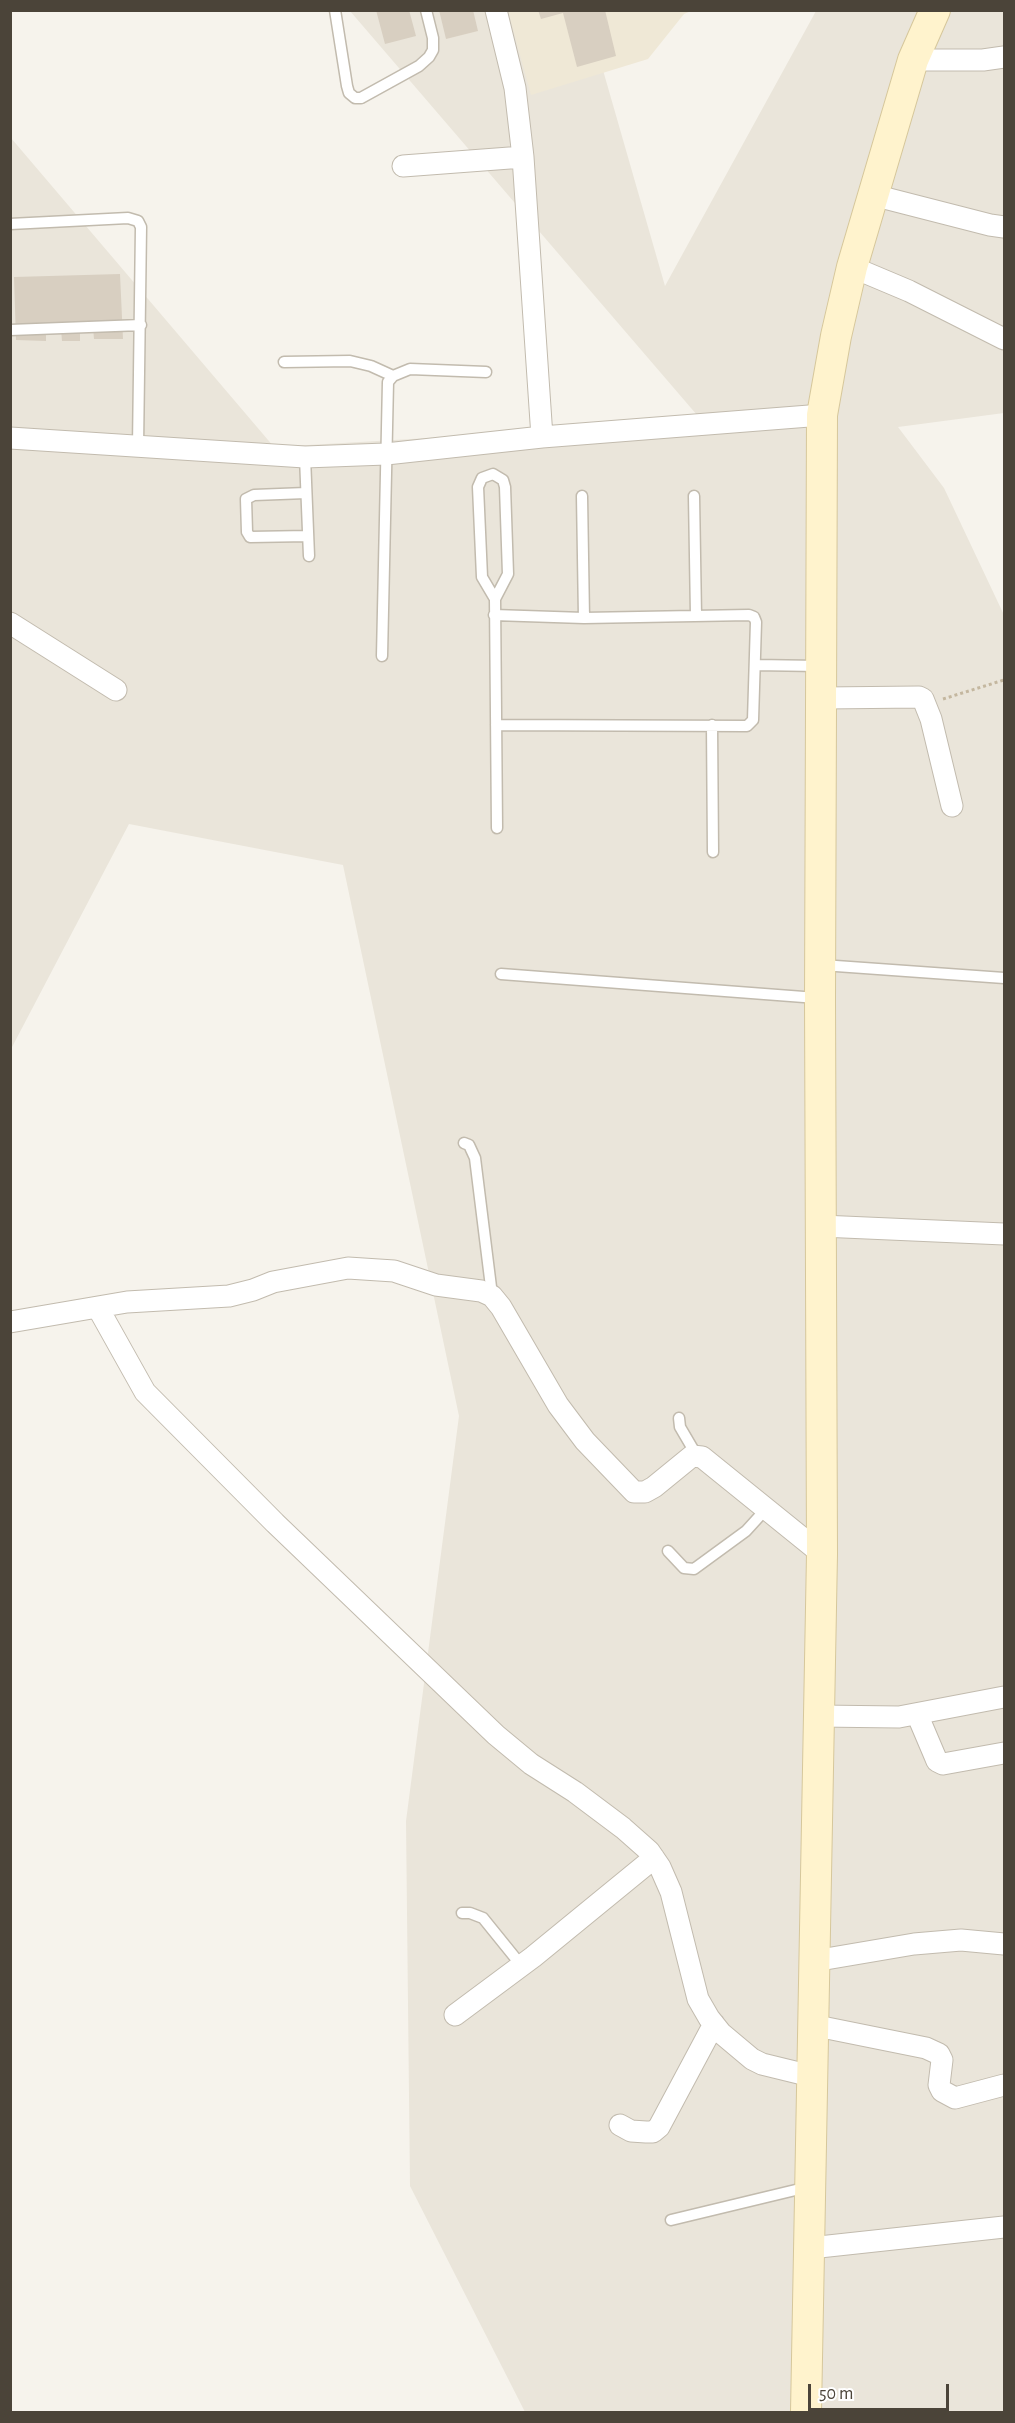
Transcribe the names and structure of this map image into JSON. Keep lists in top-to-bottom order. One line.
{"scale_bar":"50 m"}
